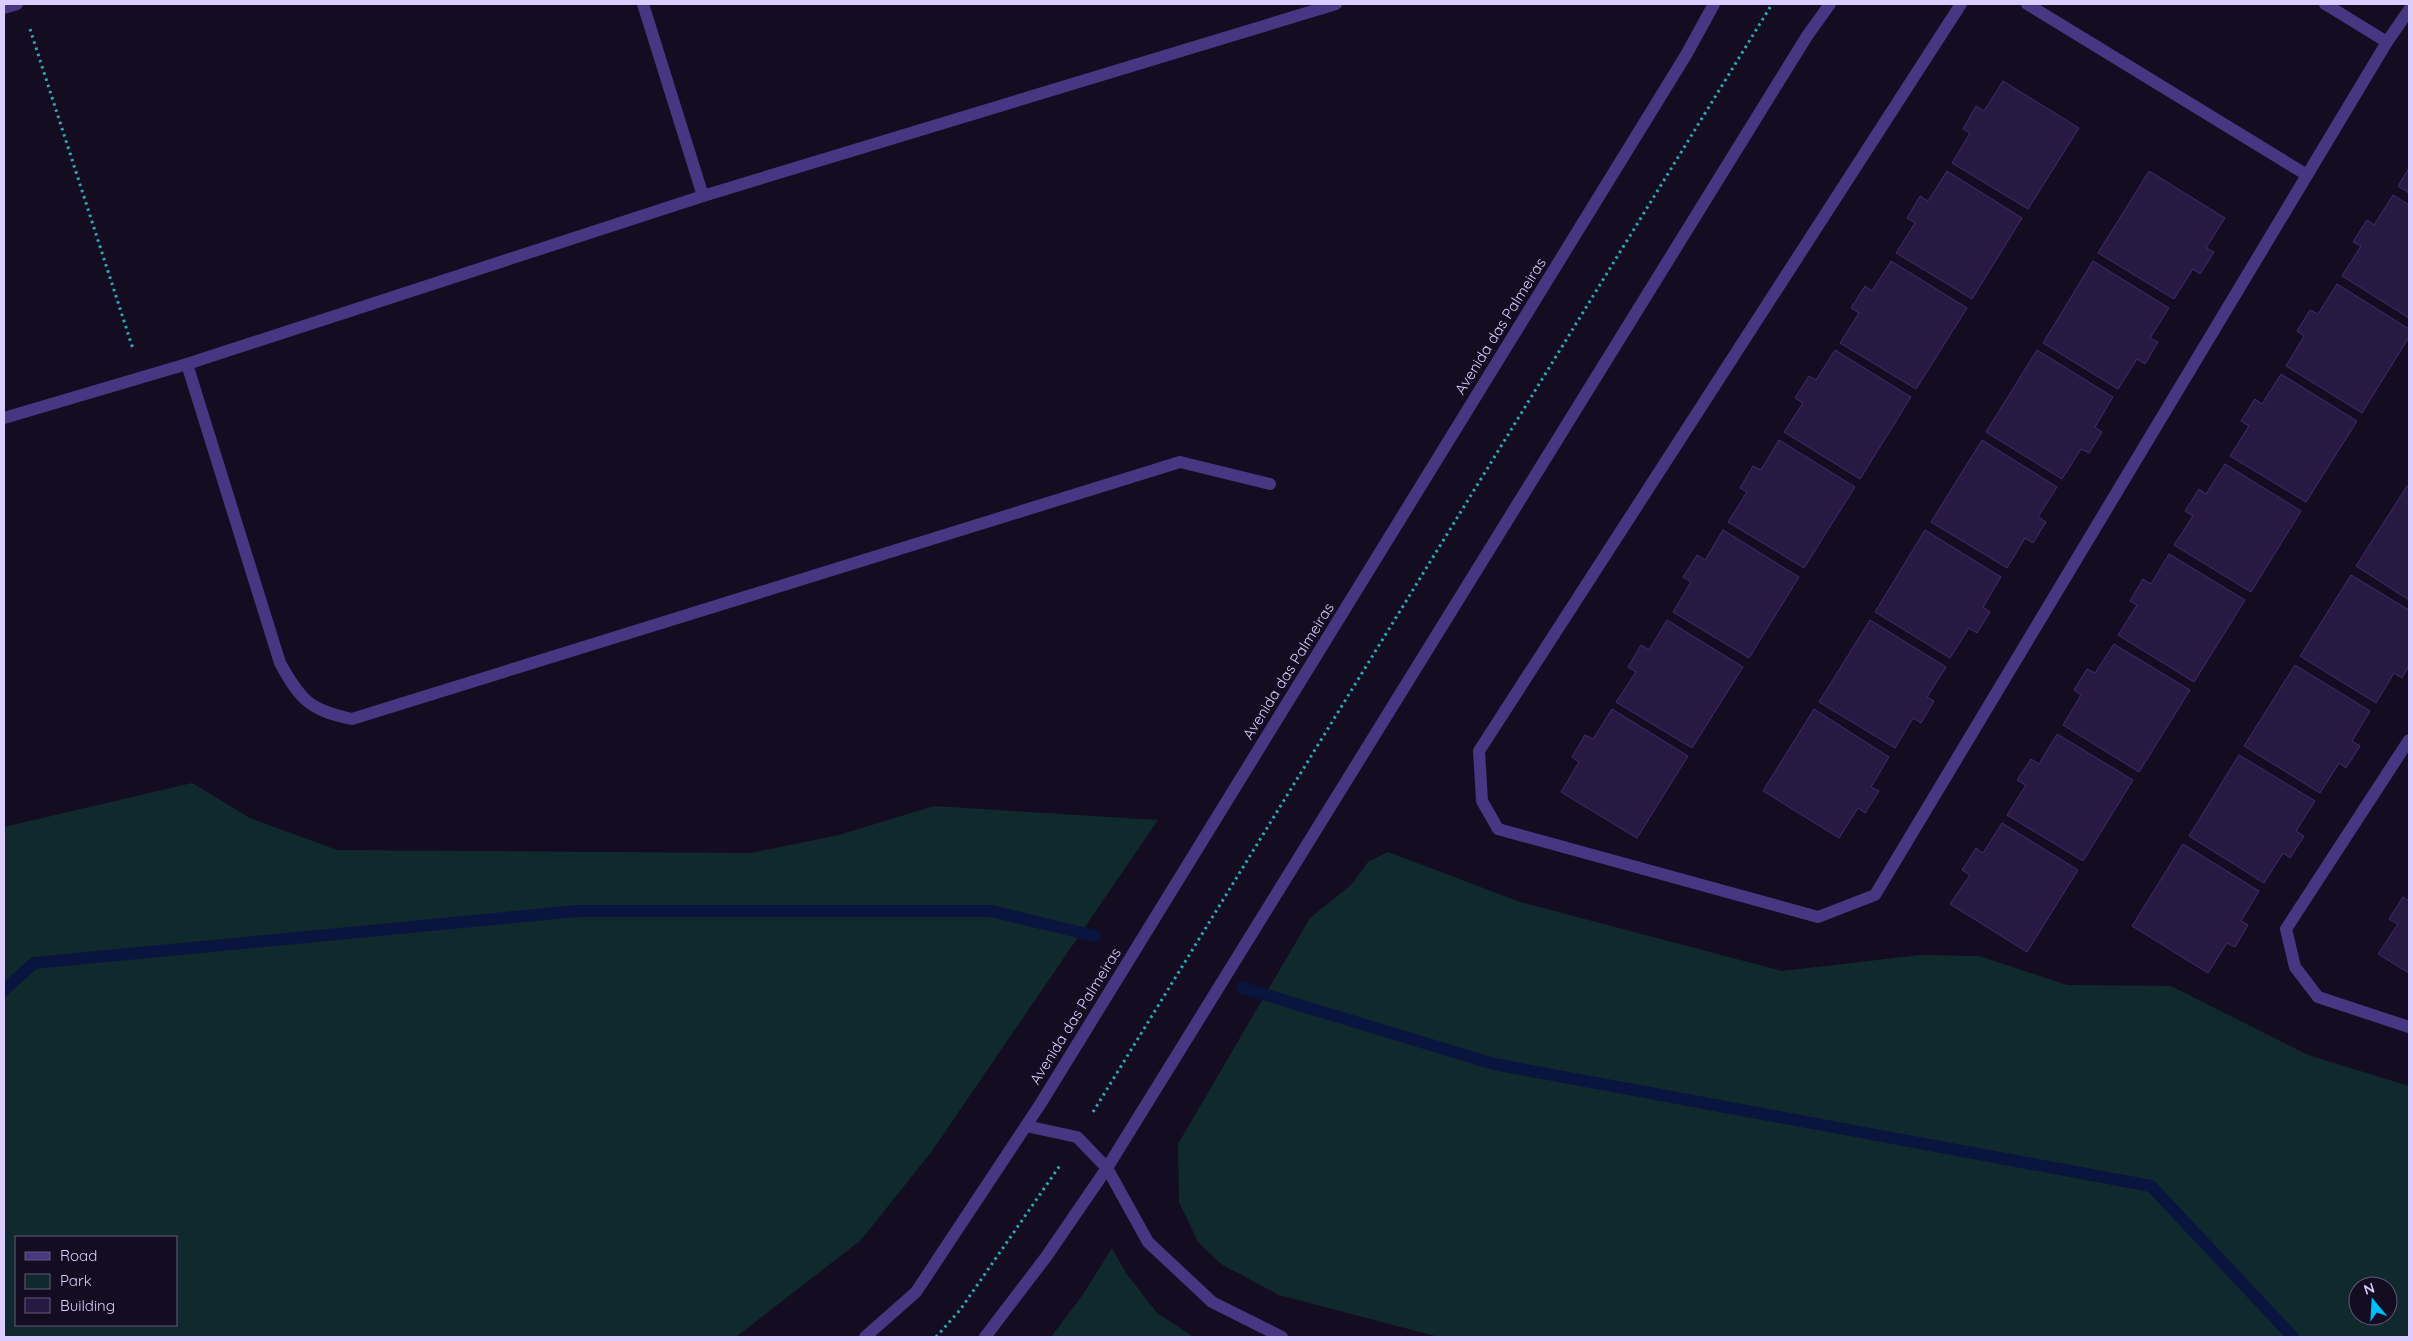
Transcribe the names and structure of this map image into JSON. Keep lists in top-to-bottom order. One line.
{"streets":{"street":["Avenida das Palmeiras"]},"legend":["Road","Park","Building"],"north":"top"}
